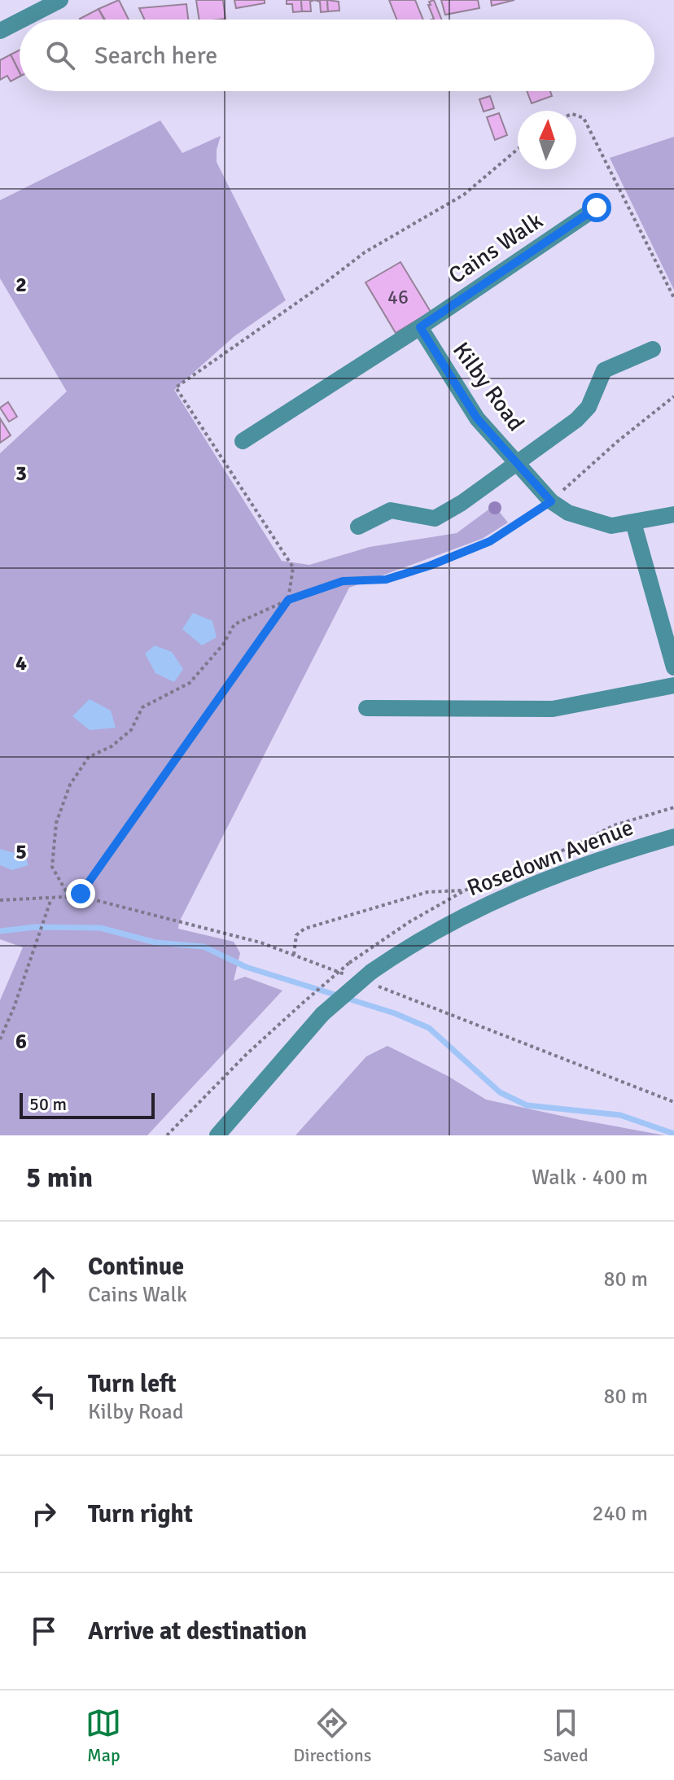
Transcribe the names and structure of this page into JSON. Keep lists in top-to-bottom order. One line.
{"streets":{"street":["Cains Walk","Kilby Road","Rosedown Avenue"]},"crossings":[["Cains Walk","Kilby Road"]],"house_numbers":["46"],"scale_bar":"50 m","north":"top","page":{"search":"Search here","scale":"50 m","heading":["5 min","Walk · 400 m"],"list":[["Continue","Cains Walk","80 m"],["Turn left","Kilby Road","80 m"],["Turn right","240 m"],"Arrive at destination"],"nav":["Map","Directions","Saved"]},"grid":{"rows":["2","3","4","5","6"]}}
